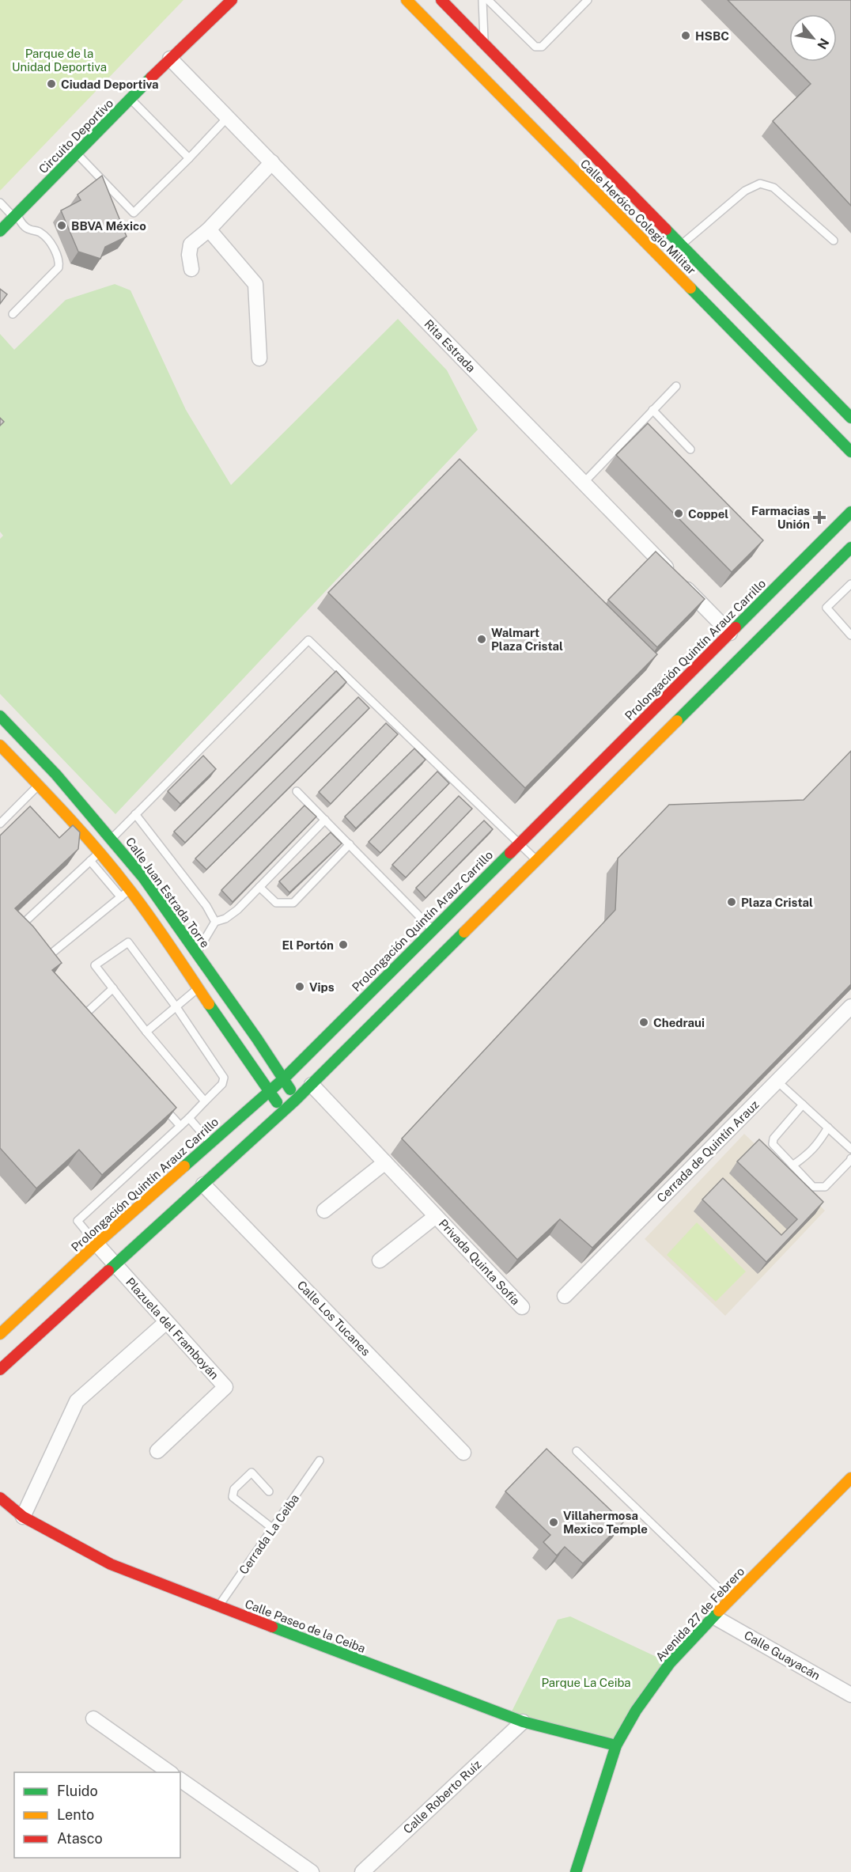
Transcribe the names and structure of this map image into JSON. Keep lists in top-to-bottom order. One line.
{"streets":{"street":["Circuito Deportivo","Calle Heróico Colegio Militar","Rita Estrada","Prolongación Quintín Arauz Carrillo","Calle Juan Estrada Torre","Cerrada de Quintín Arauz","Privada Quinta Sofía","Calle Los Tucanes","Plazuela del Framboyán","Avenida 27 de Febrero","Calle Paseo de la Ceiba","Calle Guayacán","Calle Roberto Ruíz"],"lane":["Cerrada La Ceiba"]},"crossings":[["Circuito Deportivo","Rita Estrada"],["Rita Estrada","Prolongación Quintín Arauz Carrillo"],["Prolongación Quintín Arauz Carrillo","Calle Juan Estrada Torre"],["Prolongación Quintín Arauz Carrillo","Privada Quinta Sofía"],["Prolongación Quintín Arauz Carrillo","Calle Los Tucanes"],["Prolongación Quintín Arauz Carrillo","Plazuela del Framboyán"],["Cerrada La Ceiba","Calle Paseo de la Ceiba"],["Avenida 27 de Febrero","Calle Paseo de la Ceiba"],["Avenida 27 de Febrero","Calle Guayacán"],["Calle Paseo de la Ceiba","Calle Roberto Ruíz"]],"parks":["Parque de la Unidad Deportiva","Parque La Ceiba"],"places":{"other":["HSBC","Ciudad Deportiva","BBVA México","Coppel","Walmart Plaza Cristal","Plaza Cristal","El Portón","Vips","Chedraui","Villahermosa Mexico Temple"],"health":["Farmacias Unión"]},"legend":["Fluido","Lento","Atasco"],"north":"bottom right"}
